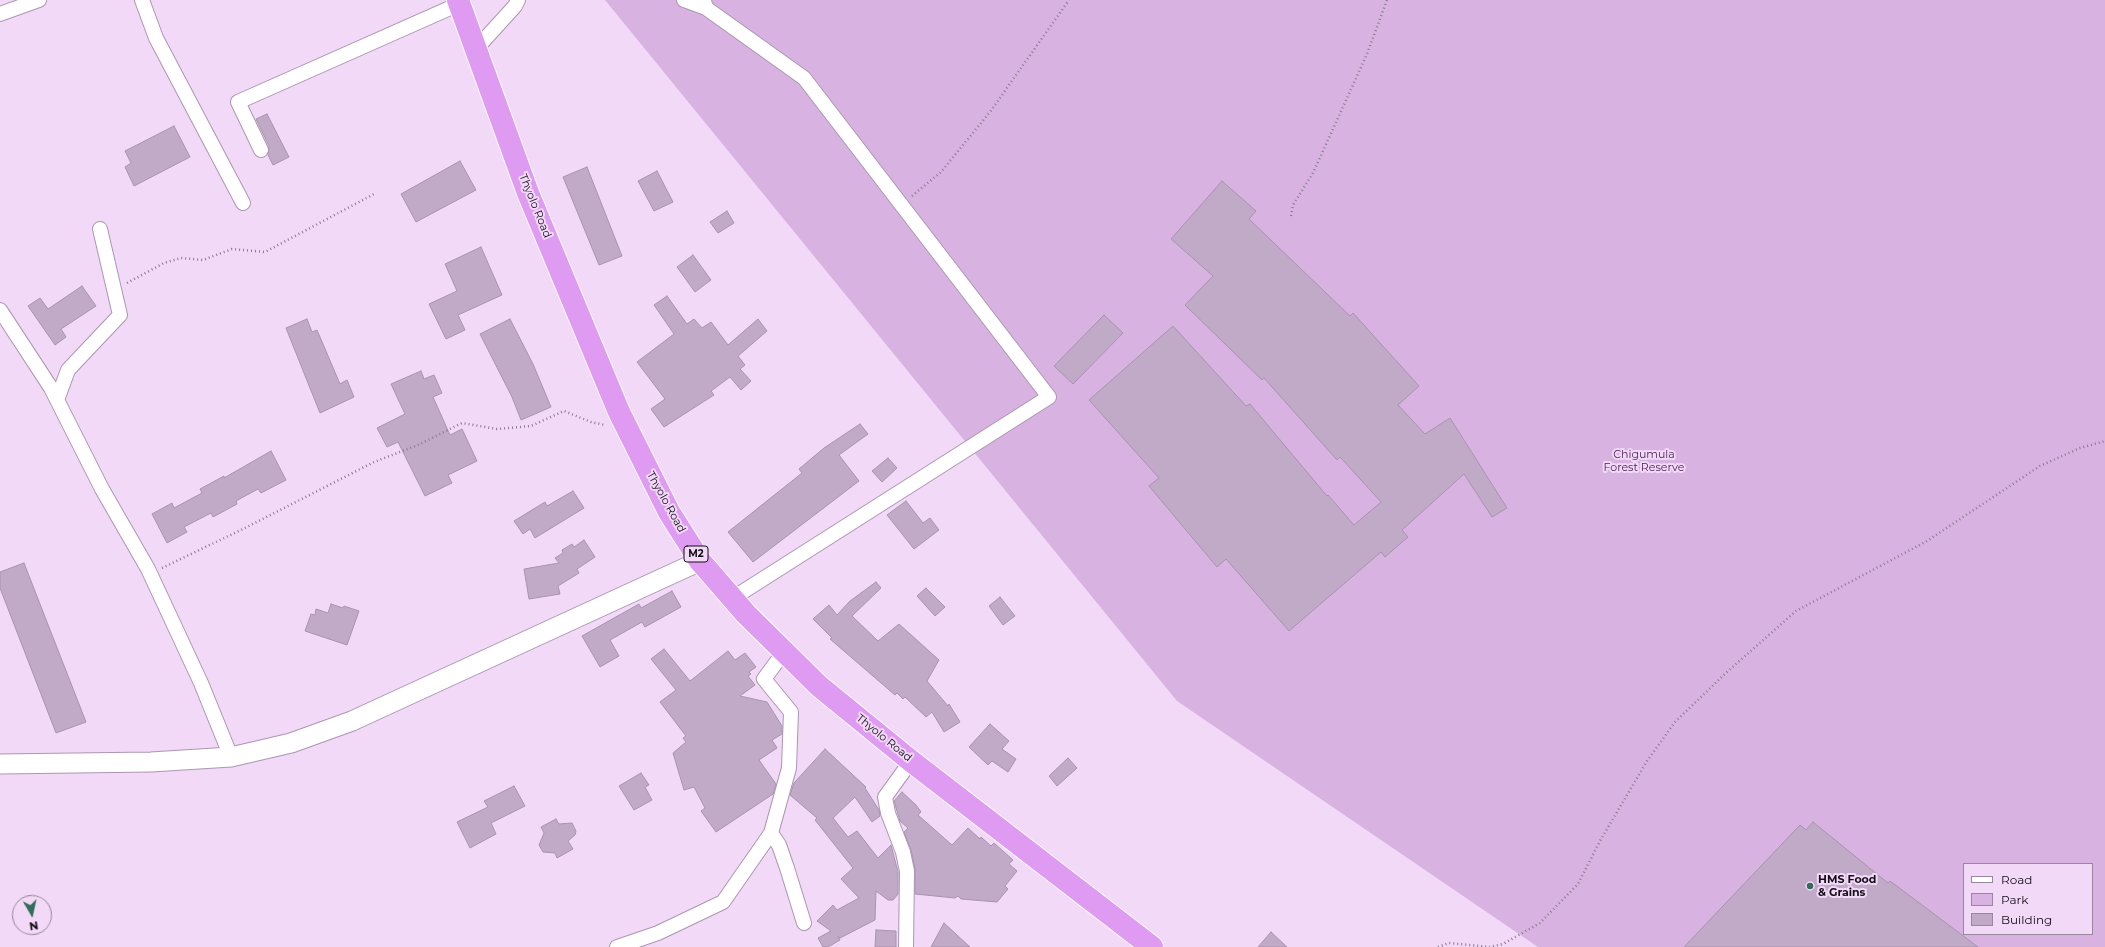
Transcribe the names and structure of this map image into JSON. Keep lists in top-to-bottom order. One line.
{"streets":{"highway":["Thyolo Road","M2"]},"parks":["Chigumula Forest Reserve"],"places":["HMS Food & Grains"],"legend":["Road","Park","Building"],"north":"bottom"}
